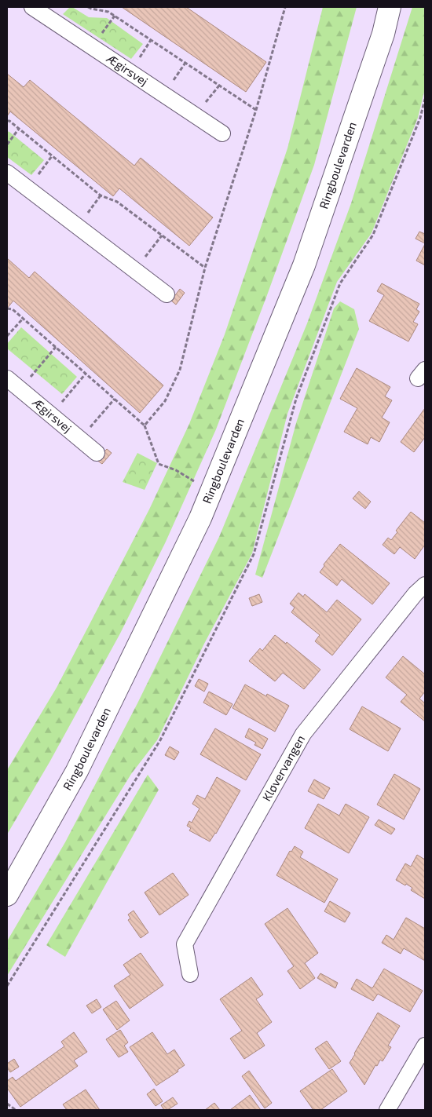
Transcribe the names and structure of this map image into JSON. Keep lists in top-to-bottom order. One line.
{"streets":{"main road":["Ringboulevarden"],"street":["Ægirsvej","Kløvervangen"]}}
